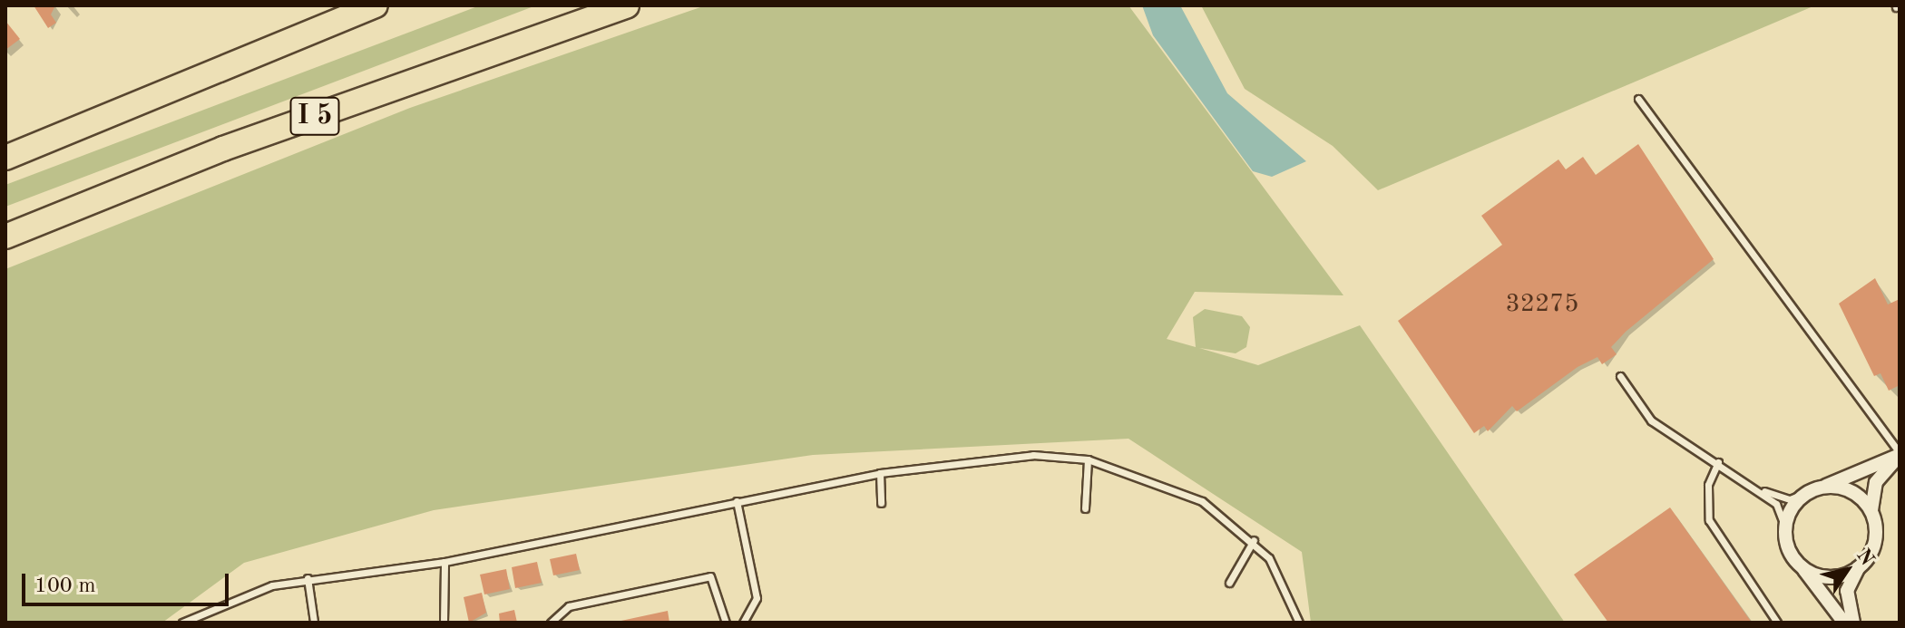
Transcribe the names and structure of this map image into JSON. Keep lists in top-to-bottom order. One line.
{"streets":{"highway":["I 5"]},"house_numbers":["32275"],"scale_bar":"100 m","north":"top right"}
